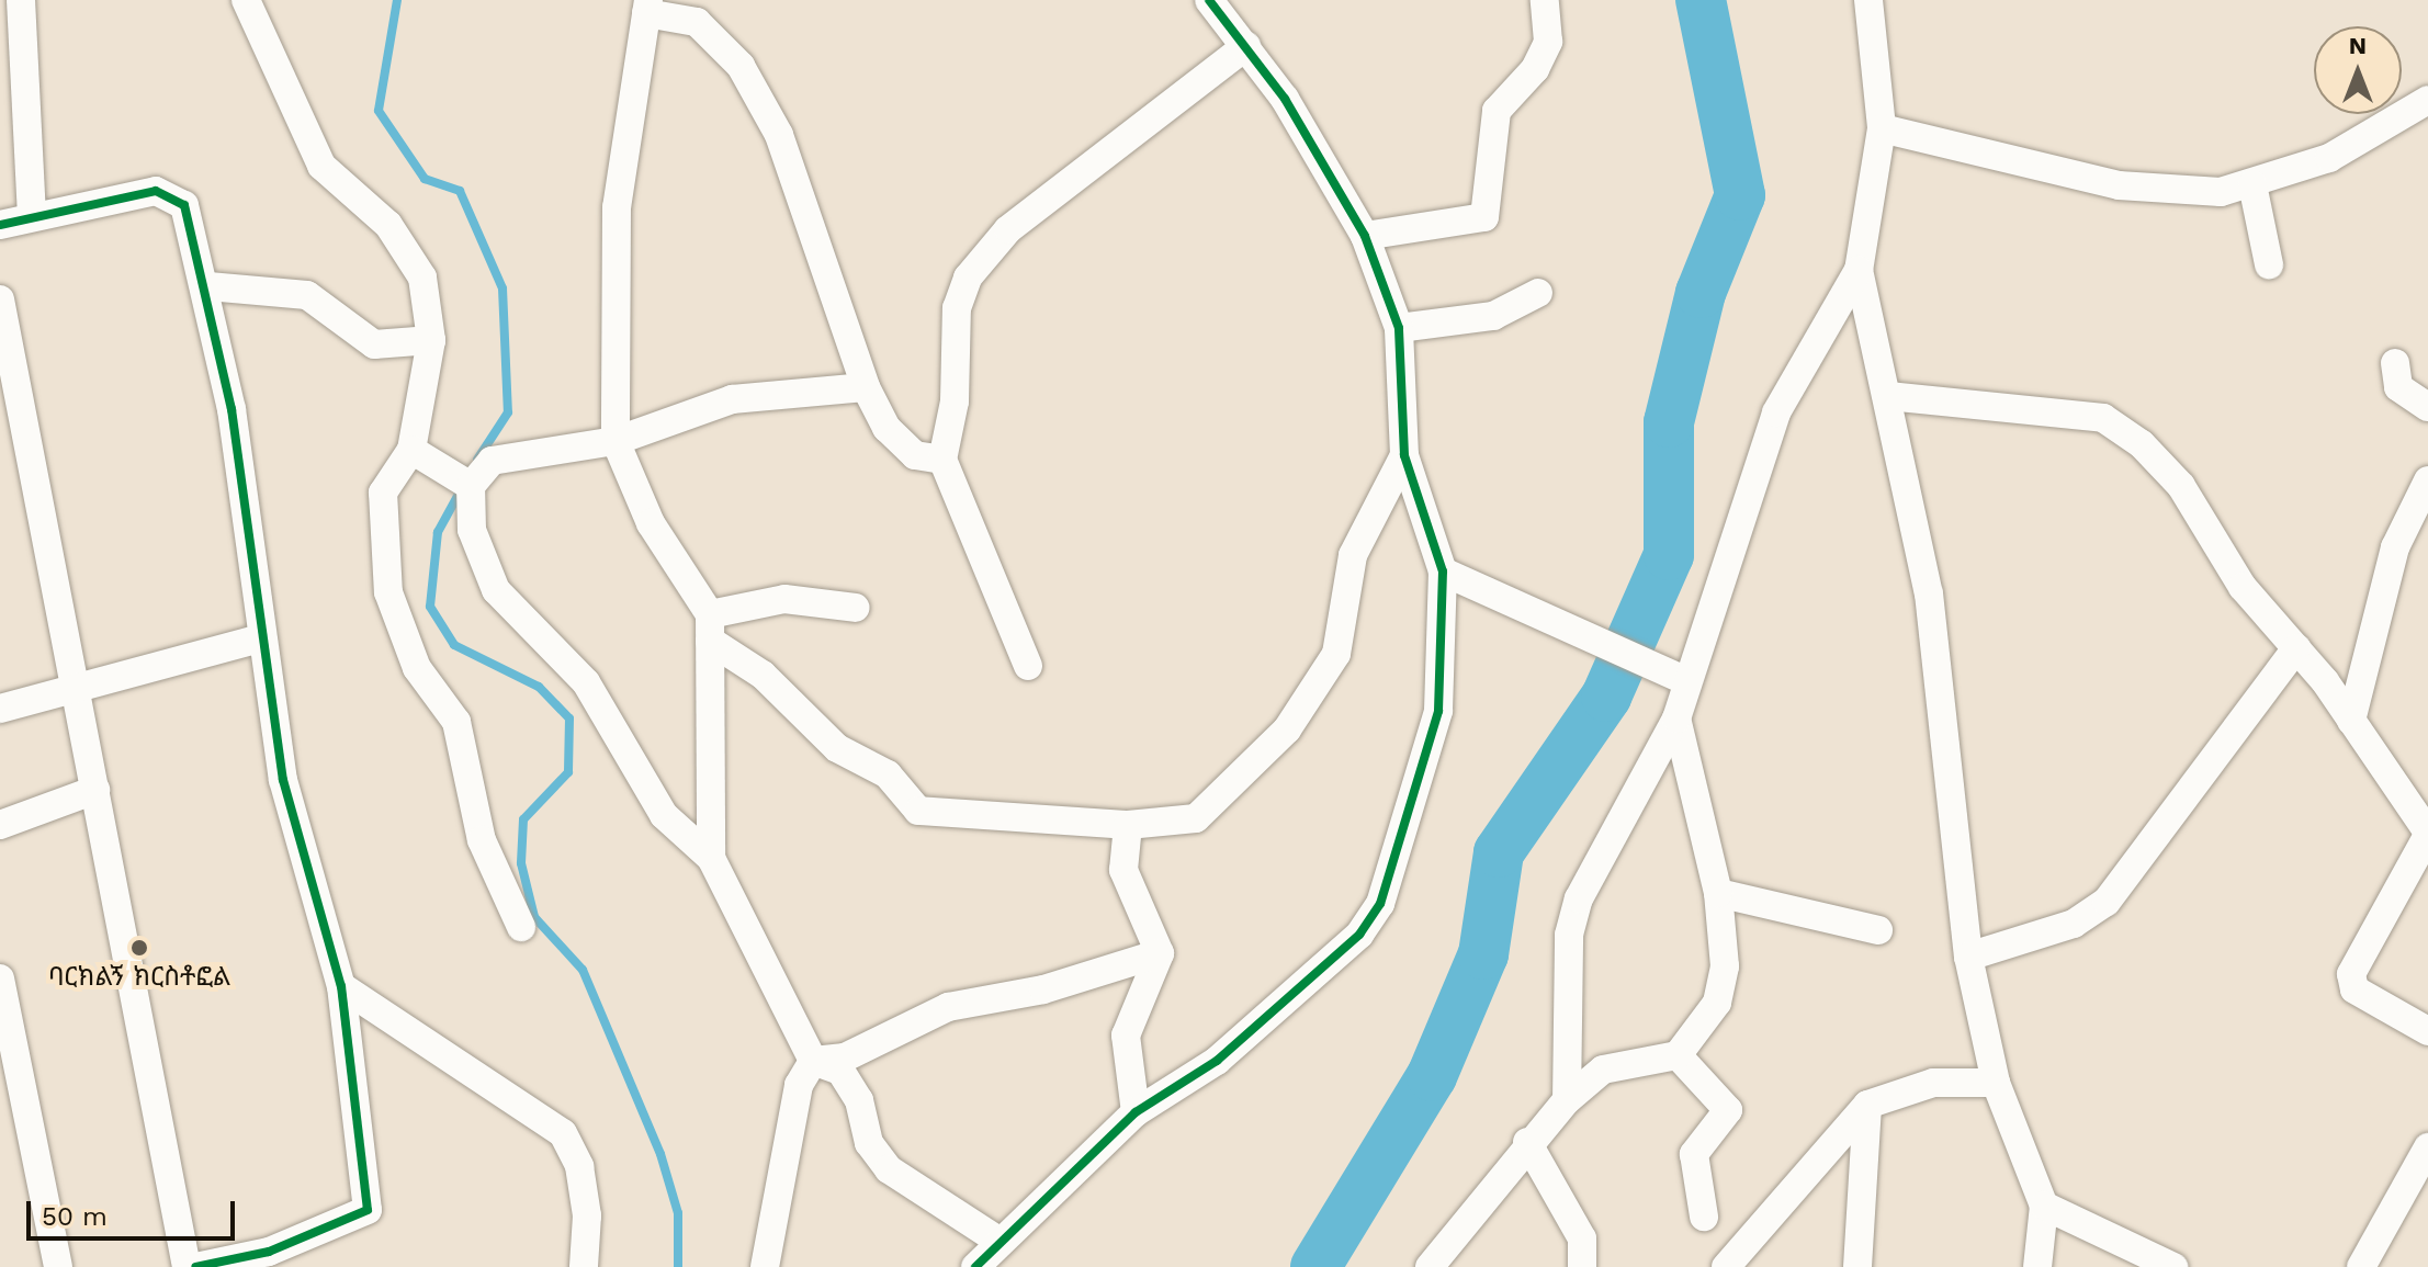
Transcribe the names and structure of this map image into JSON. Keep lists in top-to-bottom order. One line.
{"places":["ባርክልኝ ክርስቶፎል"],"scale_bar":"50 m","north":"top"}
